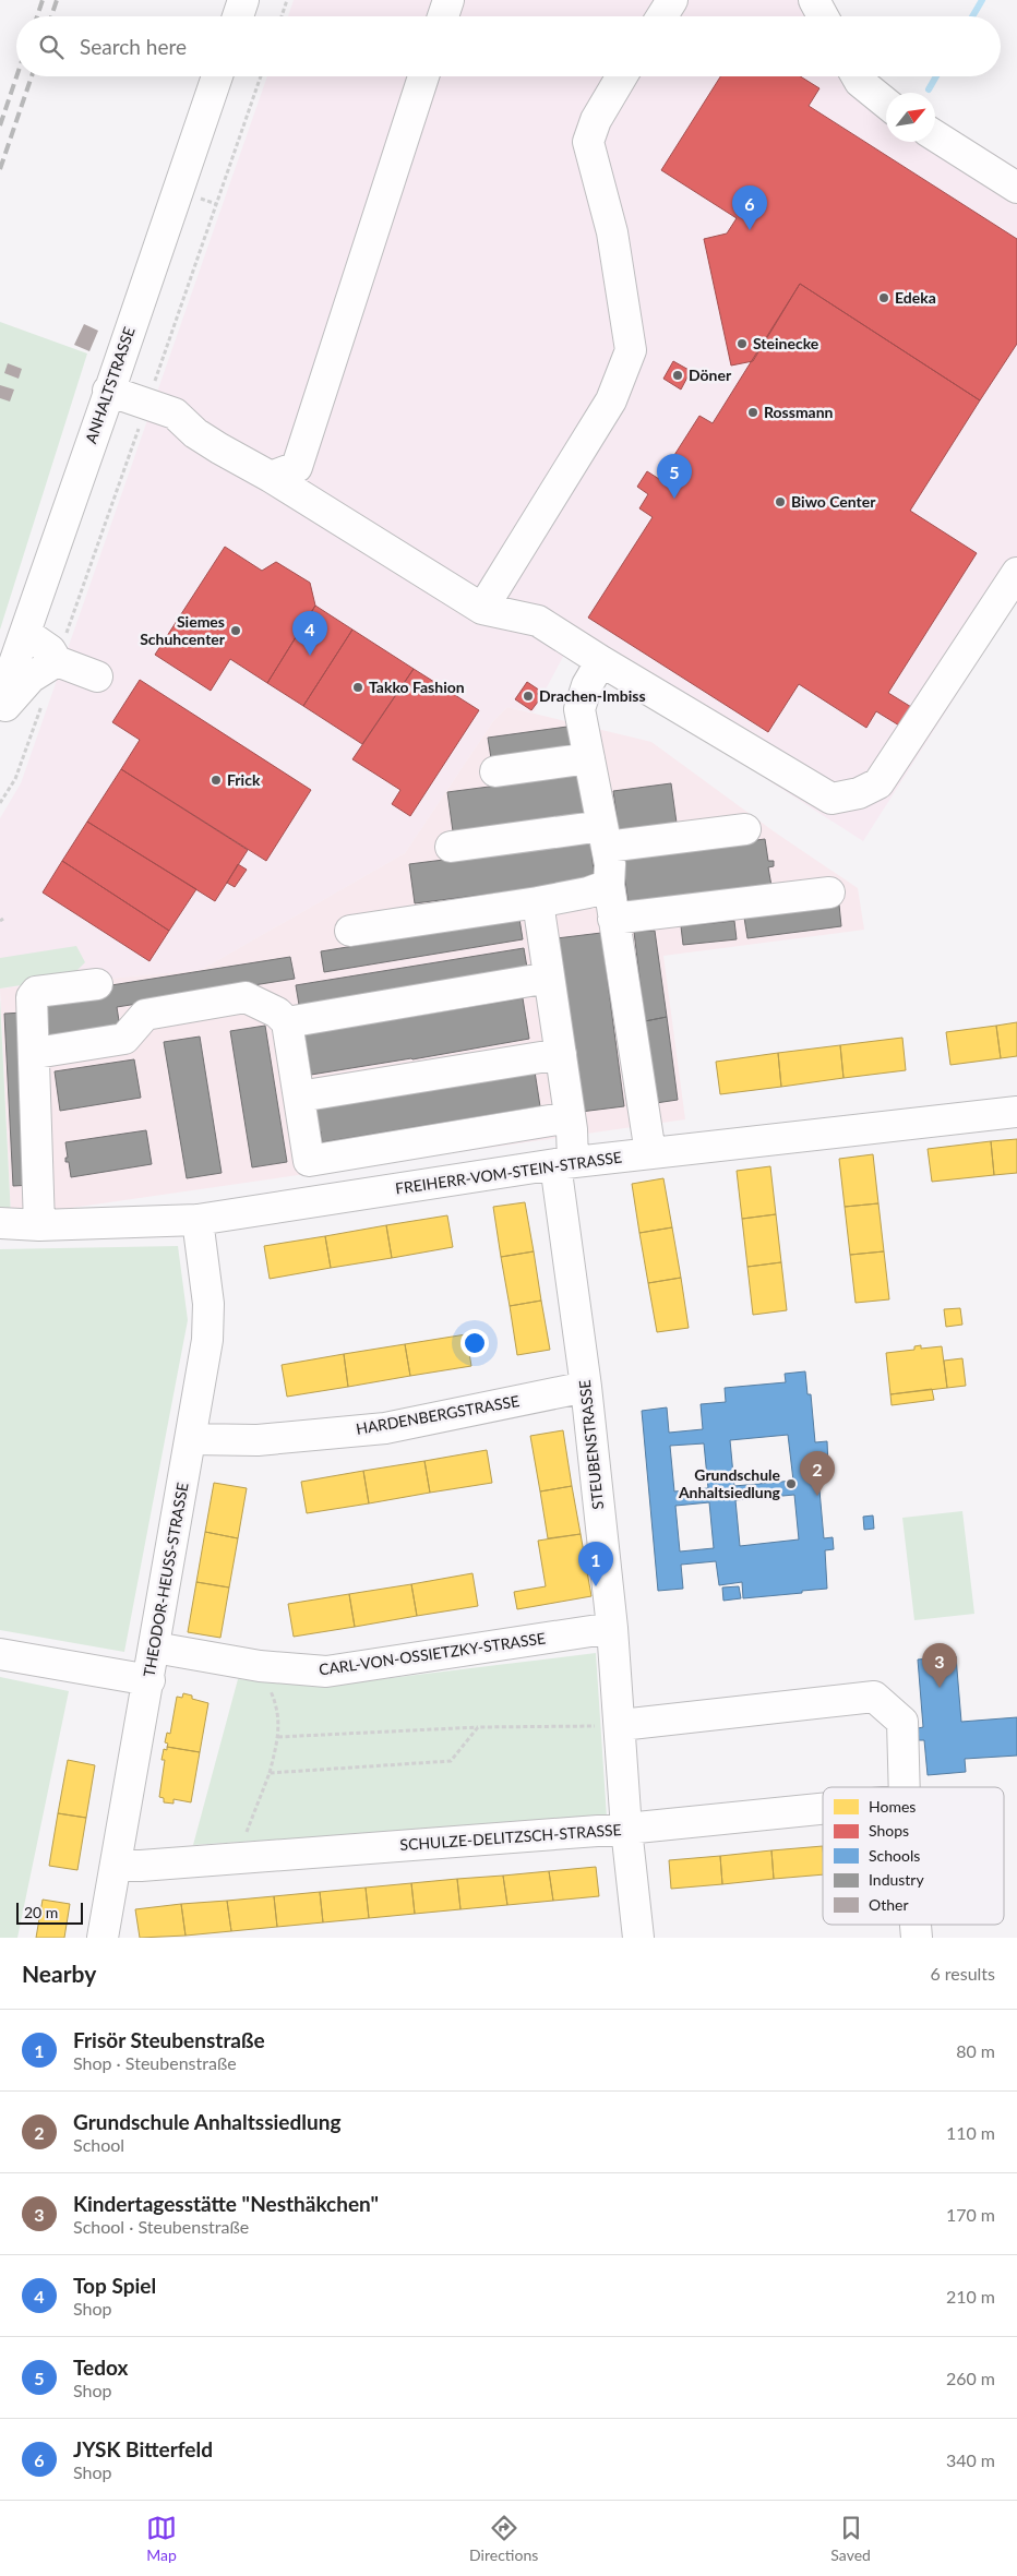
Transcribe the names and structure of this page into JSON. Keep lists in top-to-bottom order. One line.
{"streets":{"street":["ANHALTSTRASSE","FREIHERR-VOM-STEIN-STRASSE","HARDENBERGSTRASSE","STEUBENSTRASSE","THEODOR-HEUSS-STRASSE","CARL-VON-OSSIETZKY-STRASSE","SCHULZE-DELITZSCH-STRASSE"]},"crossings":[["FREIHERR-VOM-STEIN-STRASSE","STEUBENSTRASSE"],["FREIHERR-VOM-STEIN-STRASSE","THEODOR-HEUSS-STRASSE"],["HARDENBERGSTRASSE","STEUBENSTRASSE"],["HARDENBERGSTRASSE","THEODOR-HEUSS-STRASSE"],["STEUBENSTRASSE","CARL-VON-OSSIETZKY-STRASSE"],["STEUBENSTRASSE","SCHULZE-DELITZSCH-STRASSE"],["THEODOR-HEUSS-STRASSE","CARL-VON-OSSIETZKY-STRASSE"],["THEODOR-HEUSS-STRASSE","SCHULZE-DELITZSCH-STRASSE"]],"places":["Edeka","Steinecke","Döner","Rossmann","Biwo Center","Siemes Schuhcenter","Takko Fashion","Drachen-Imbiss","Frick","Grundschule Anhaltsiedlung"],"legend":["Homes","Shops","Schools","Industry","Other"],"scale_bar":"20 m","north":"top right","page":{"search":"Search here","pins":["6","5","4","2","1","3"],"scale":"20 m","heading":["Nearby","6 results"],"list":[{"mark":"1","name":"Frisör Steubenstraße","note":"Shop · Steubenstraße","value":"80 m"},{"mark":"2","name":"Grundschule Anhaltssiedlung","note":"School","value":"110 m"},{"mark":"3","name":"Kindertagesstätte \"Nesthäkchen\"","note":"School · Steubenstraße","value":"170 m"},{"mark":"4","name":"Top Spiel","note":"Shop","value":"210 m"},{"mark":"5","name":"Tedox","note":"Shop","value":"260 m"},{"mark":"6","name":"JYSK Bitterfeld","note":"Shop","value":"340 m"}],"nav":["Map","Directions","Saved"]}}
